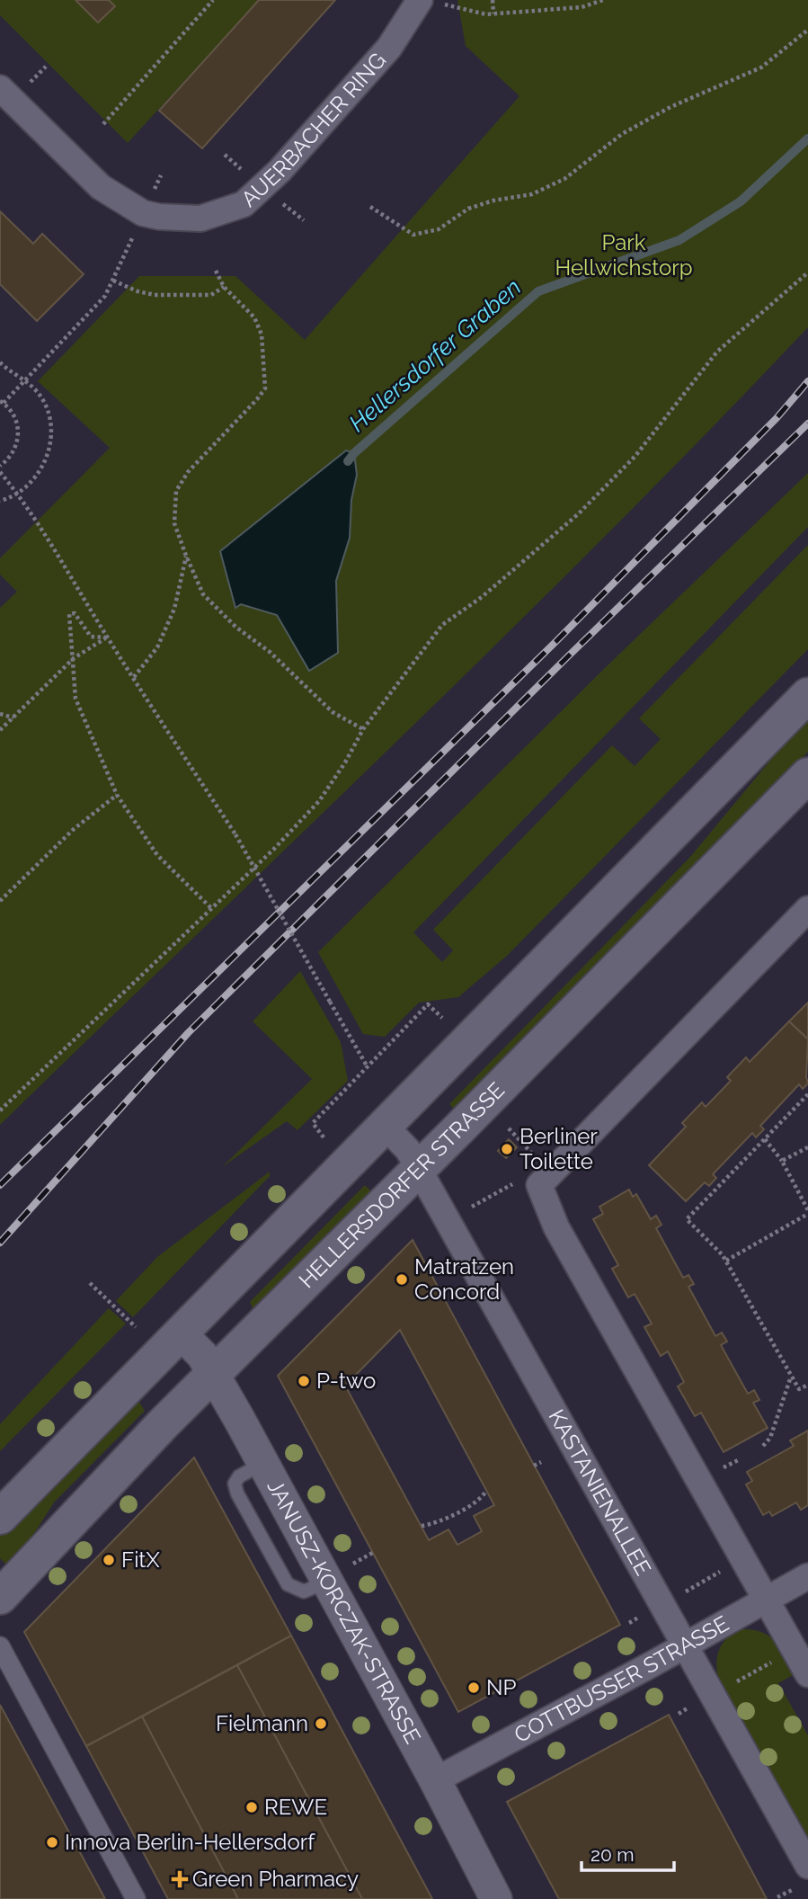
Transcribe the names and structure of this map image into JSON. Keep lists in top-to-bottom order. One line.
{"streets":{"main road":["HELLERSDORFER STRASSE"],"street":["AUERBACHER RING","KASTANIENALLEE","JANUSZ-KORCZAK-STRASSE","COTTBUSSER STRASSE"]},"crossings":[["HELLERSDORFER STRASSE","KASTANIENALLEE"],["HELLERSDORFER STRASSE","JANUSZ-KORCZAK-STRASSE"],["KASTANIENALLEE","COTTBUSSER STRASSE"],["JANUSZ-KORCZAK-STRASSE","COTTBUSSER STRASSE"]],"water":["Hellersdorfer Graben"],"parks":["Park Hellwichstorp"],"places":{"other":["Berliner Toilette","Matratzen Concord","P-two","FitX","NP","Fielmann","REWE","Innova Berlin-Hellersdorf"],"health":["Green Pharmacy"]},"scale_bar":"20 m"}
